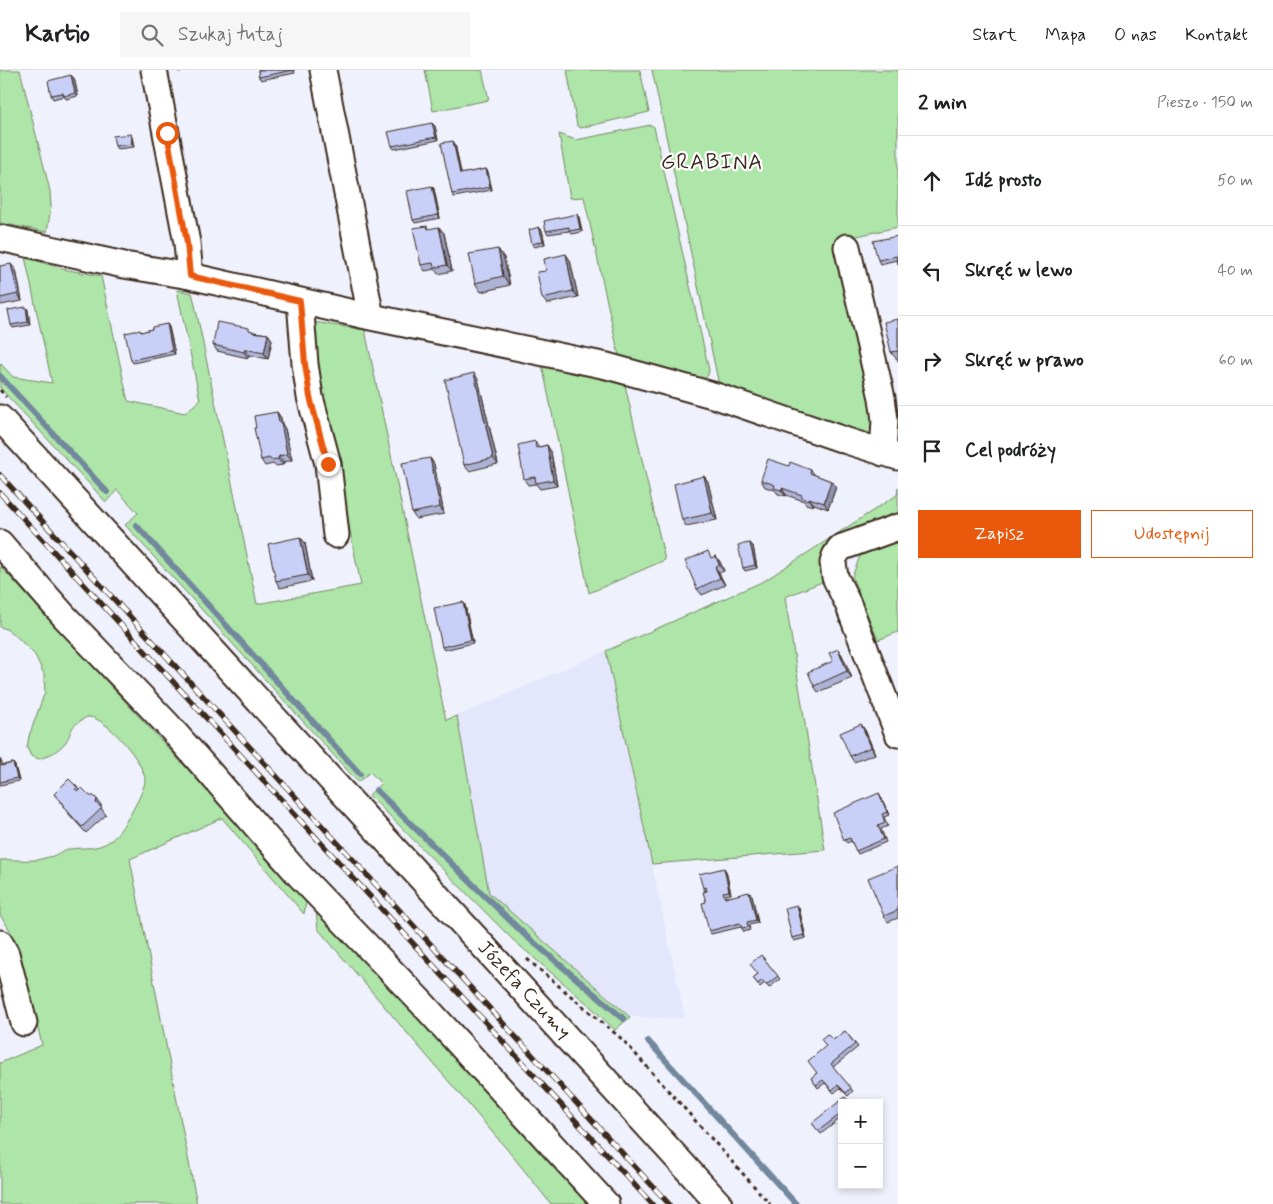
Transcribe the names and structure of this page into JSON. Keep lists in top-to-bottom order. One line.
{"streets":{"street":["Józefa Czumy"]},"districts":["GRABINA"],"page":{"header":"Kartio","search":"Szukaj tutaj","nav":["Start","Mapa","O nas","Kontakt"],"heading":["2 min","Pieszo · 150 m"],"list":[["Idź prosto","50 m"],["Skręć w lewo","40 m"],["Skręć w prawo","60 m"],"Cel podróży"],"buttons":["Zapisz","Udostępnij"],"map_buttons":["+","−"]}}
